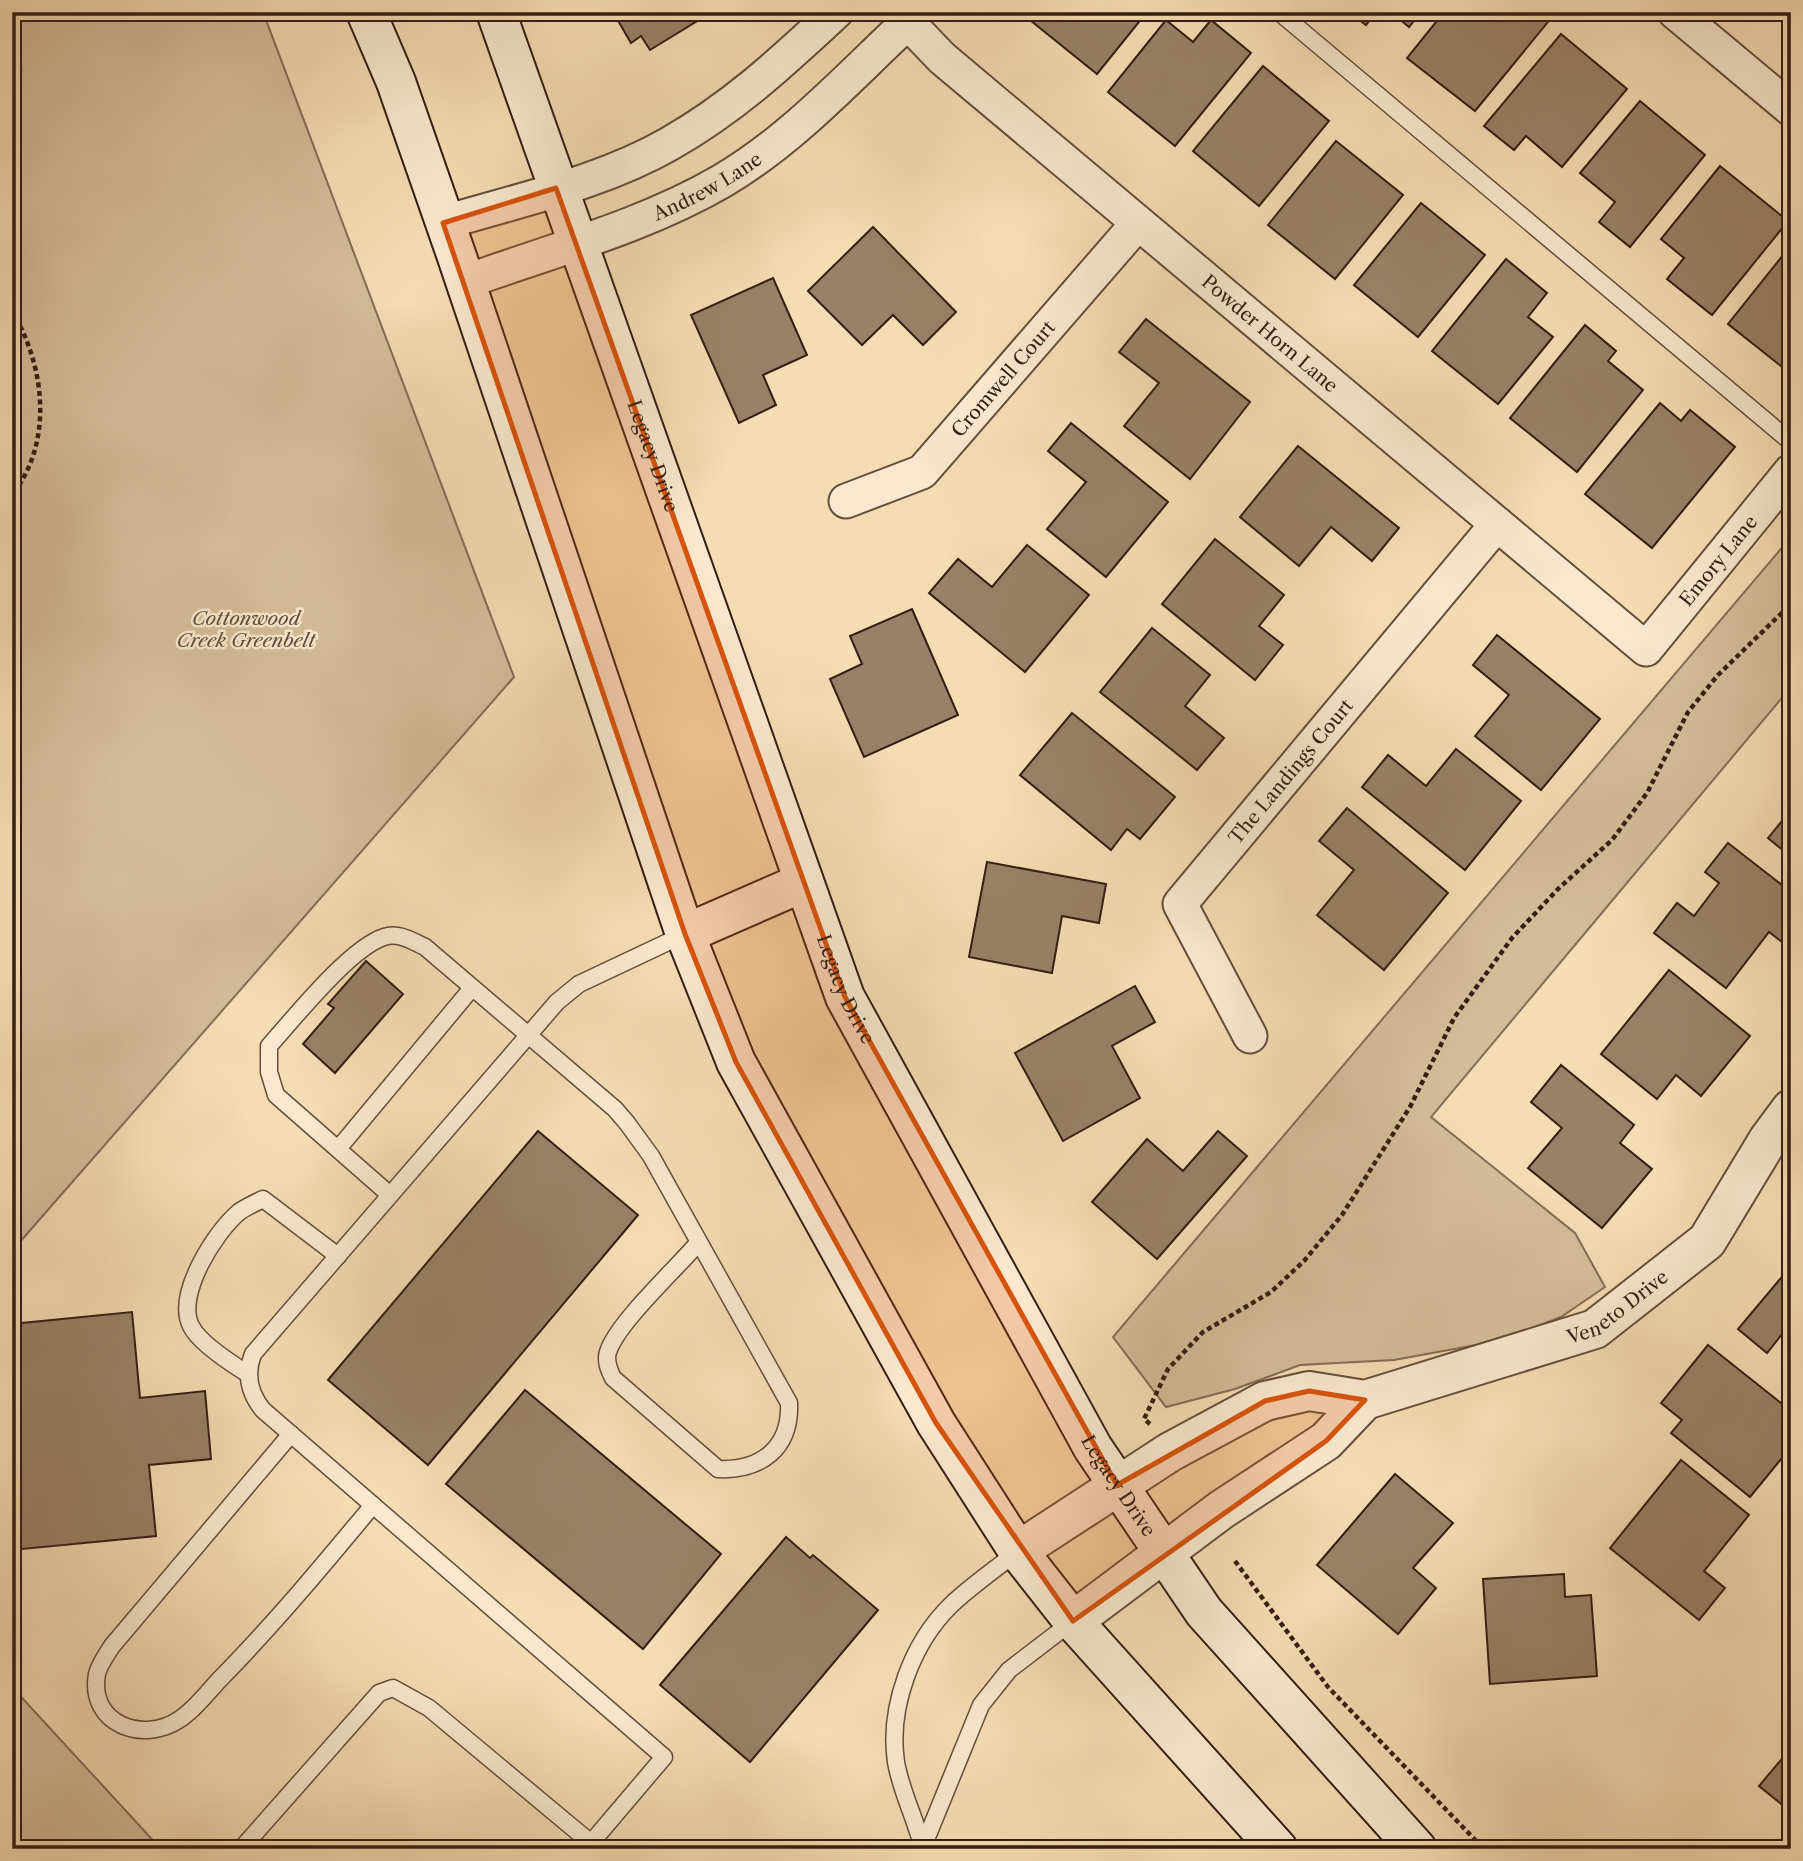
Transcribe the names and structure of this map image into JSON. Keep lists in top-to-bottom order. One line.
{"streets":{"main road":["Legacy Drive","Veneto Drive"],"street":["Andrew Lane","Powder Horn Lane","Cromwell Court","Emory Lane","The Landings Court"]},"crossings":[["Andrew Lane","Powder Horn Lane"],["Andrew Lane","Legacy Drive"],["Powder Horn Lane","Cromwell Court"],["Powder Horn Lane","Emory Lane"],["Powder Horn Lane","The Landings Court"],["Legacy Drive","Veneto Drive"]],"parks":["Cottonwood Creek Greenbelt"]}
